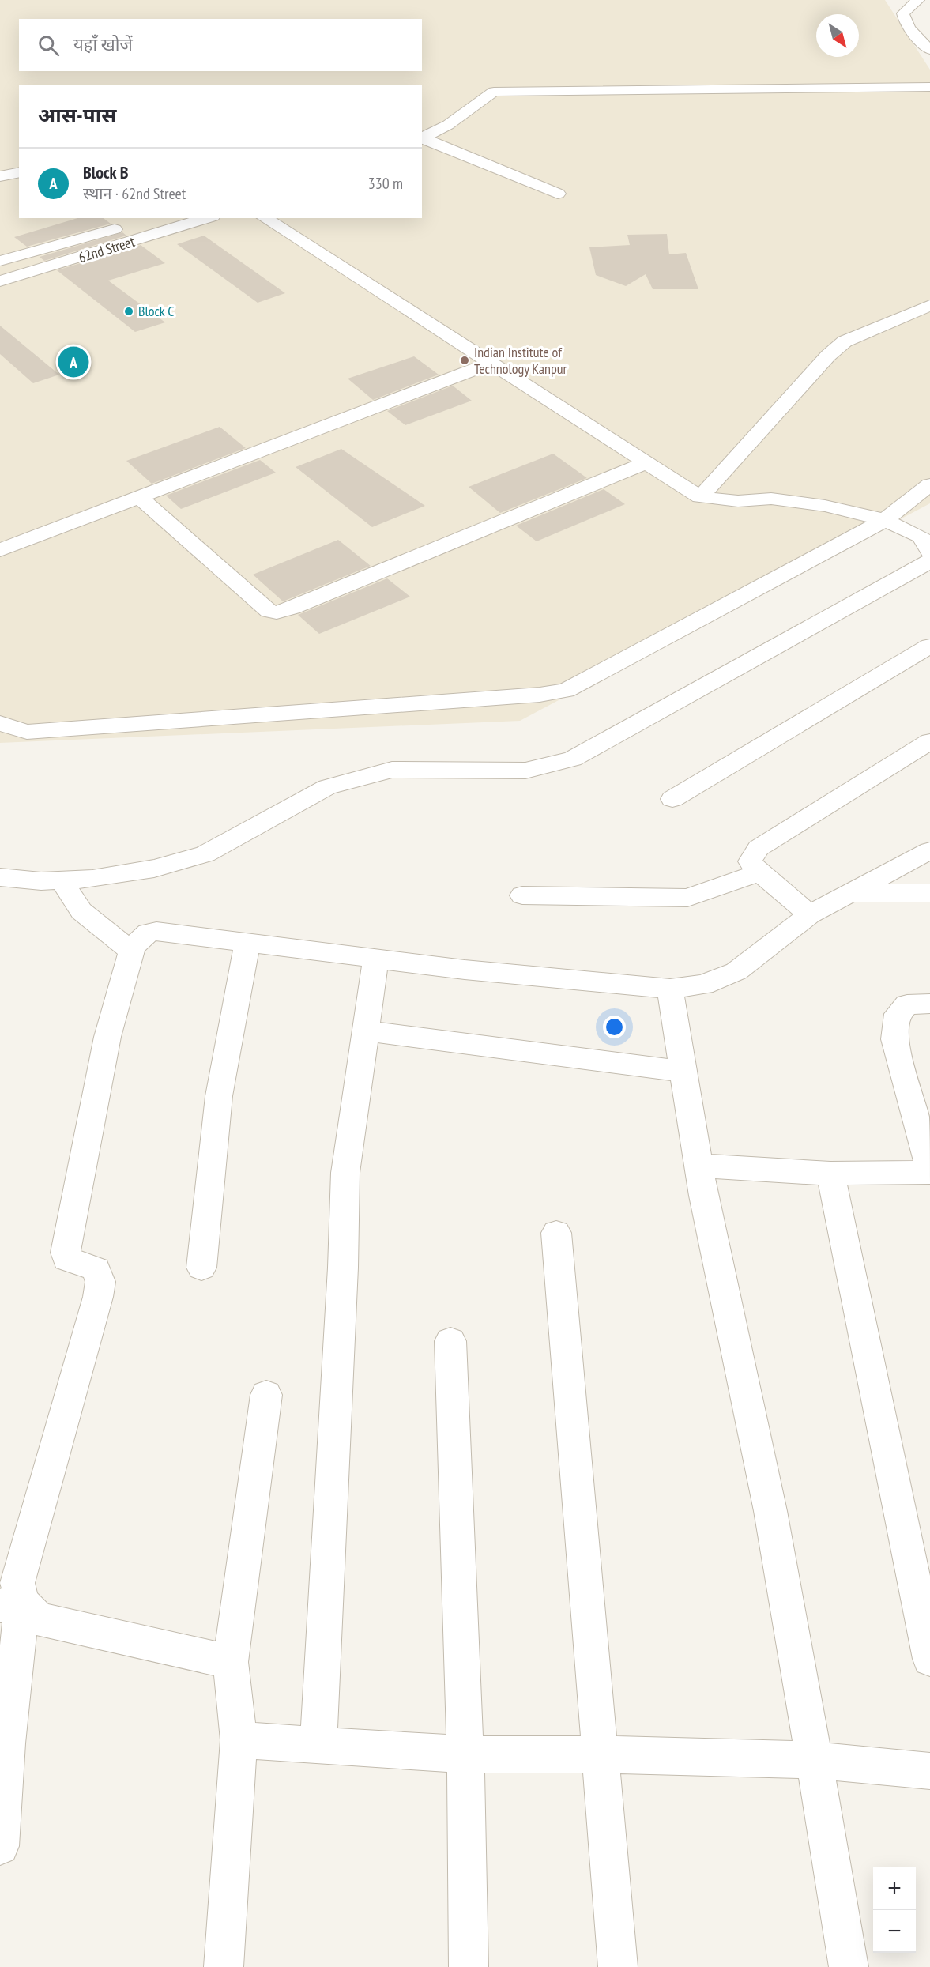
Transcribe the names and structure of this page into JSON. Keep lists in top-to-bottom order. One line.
{"streets":{"street":["62nd Street"]},"places":["Block C","Indian Institute of Technology Kanpur"],"north":"bottom right","page":{"search":"यहाँ खोजें","heading":"आस-पास","list":[{"mark":"A","name":"Block B","note":"स्थान · 62nd Street","value":"330 m"}],"pins":"A","map_buttons":["+","−"]}}
